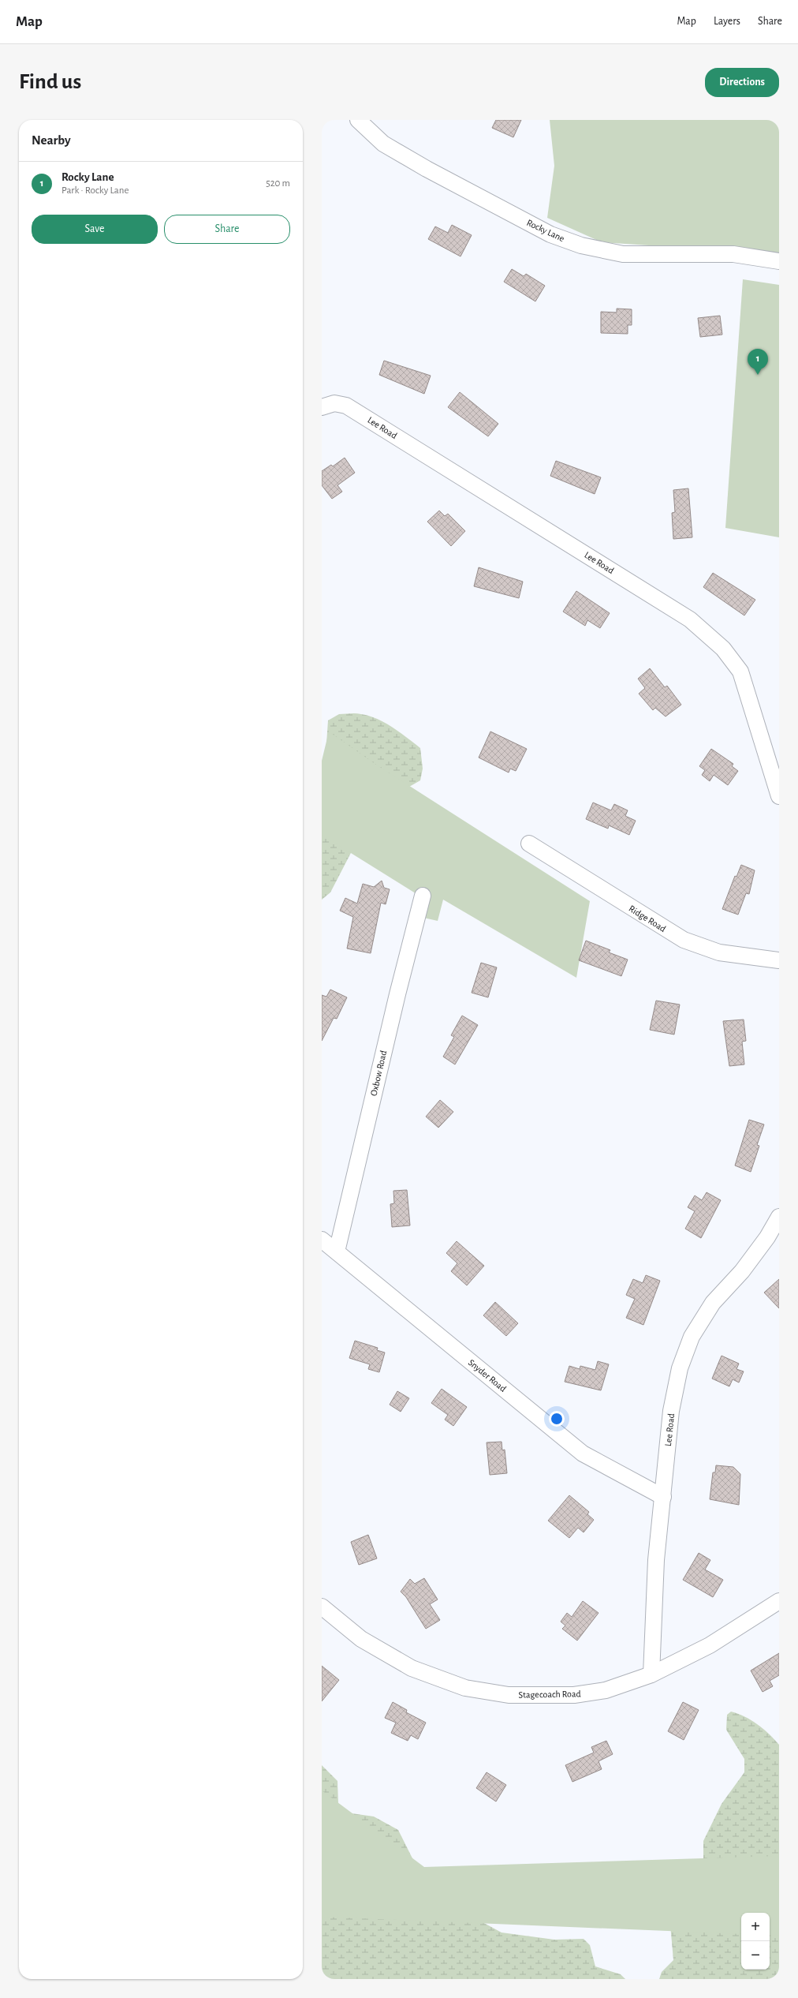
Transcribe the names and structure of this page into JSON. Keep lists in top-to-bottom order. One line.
{"streets":{"street":["Rocky Lane","Lee Road","Ridge Road","Oxbow Road","Snyder Road","Stagecoach Road"]},"crossings":[["Lee Road","Snyder Road"],["Lee Road","Stagecoach Road"],["Oxbow Road","Snyder Road"]],"page":{"header":"Map","nav":["Map","Layers","Share"],"buttons":["Directions",["Save","Share"]],"title":"Find us","heading":"Nearby","list":[{"mark":"1","name":"Rocky Lane","note":"Park · Rocky Lane","value":"520 m"}],"pins":"1","map_buttons":["+","−"]}}
